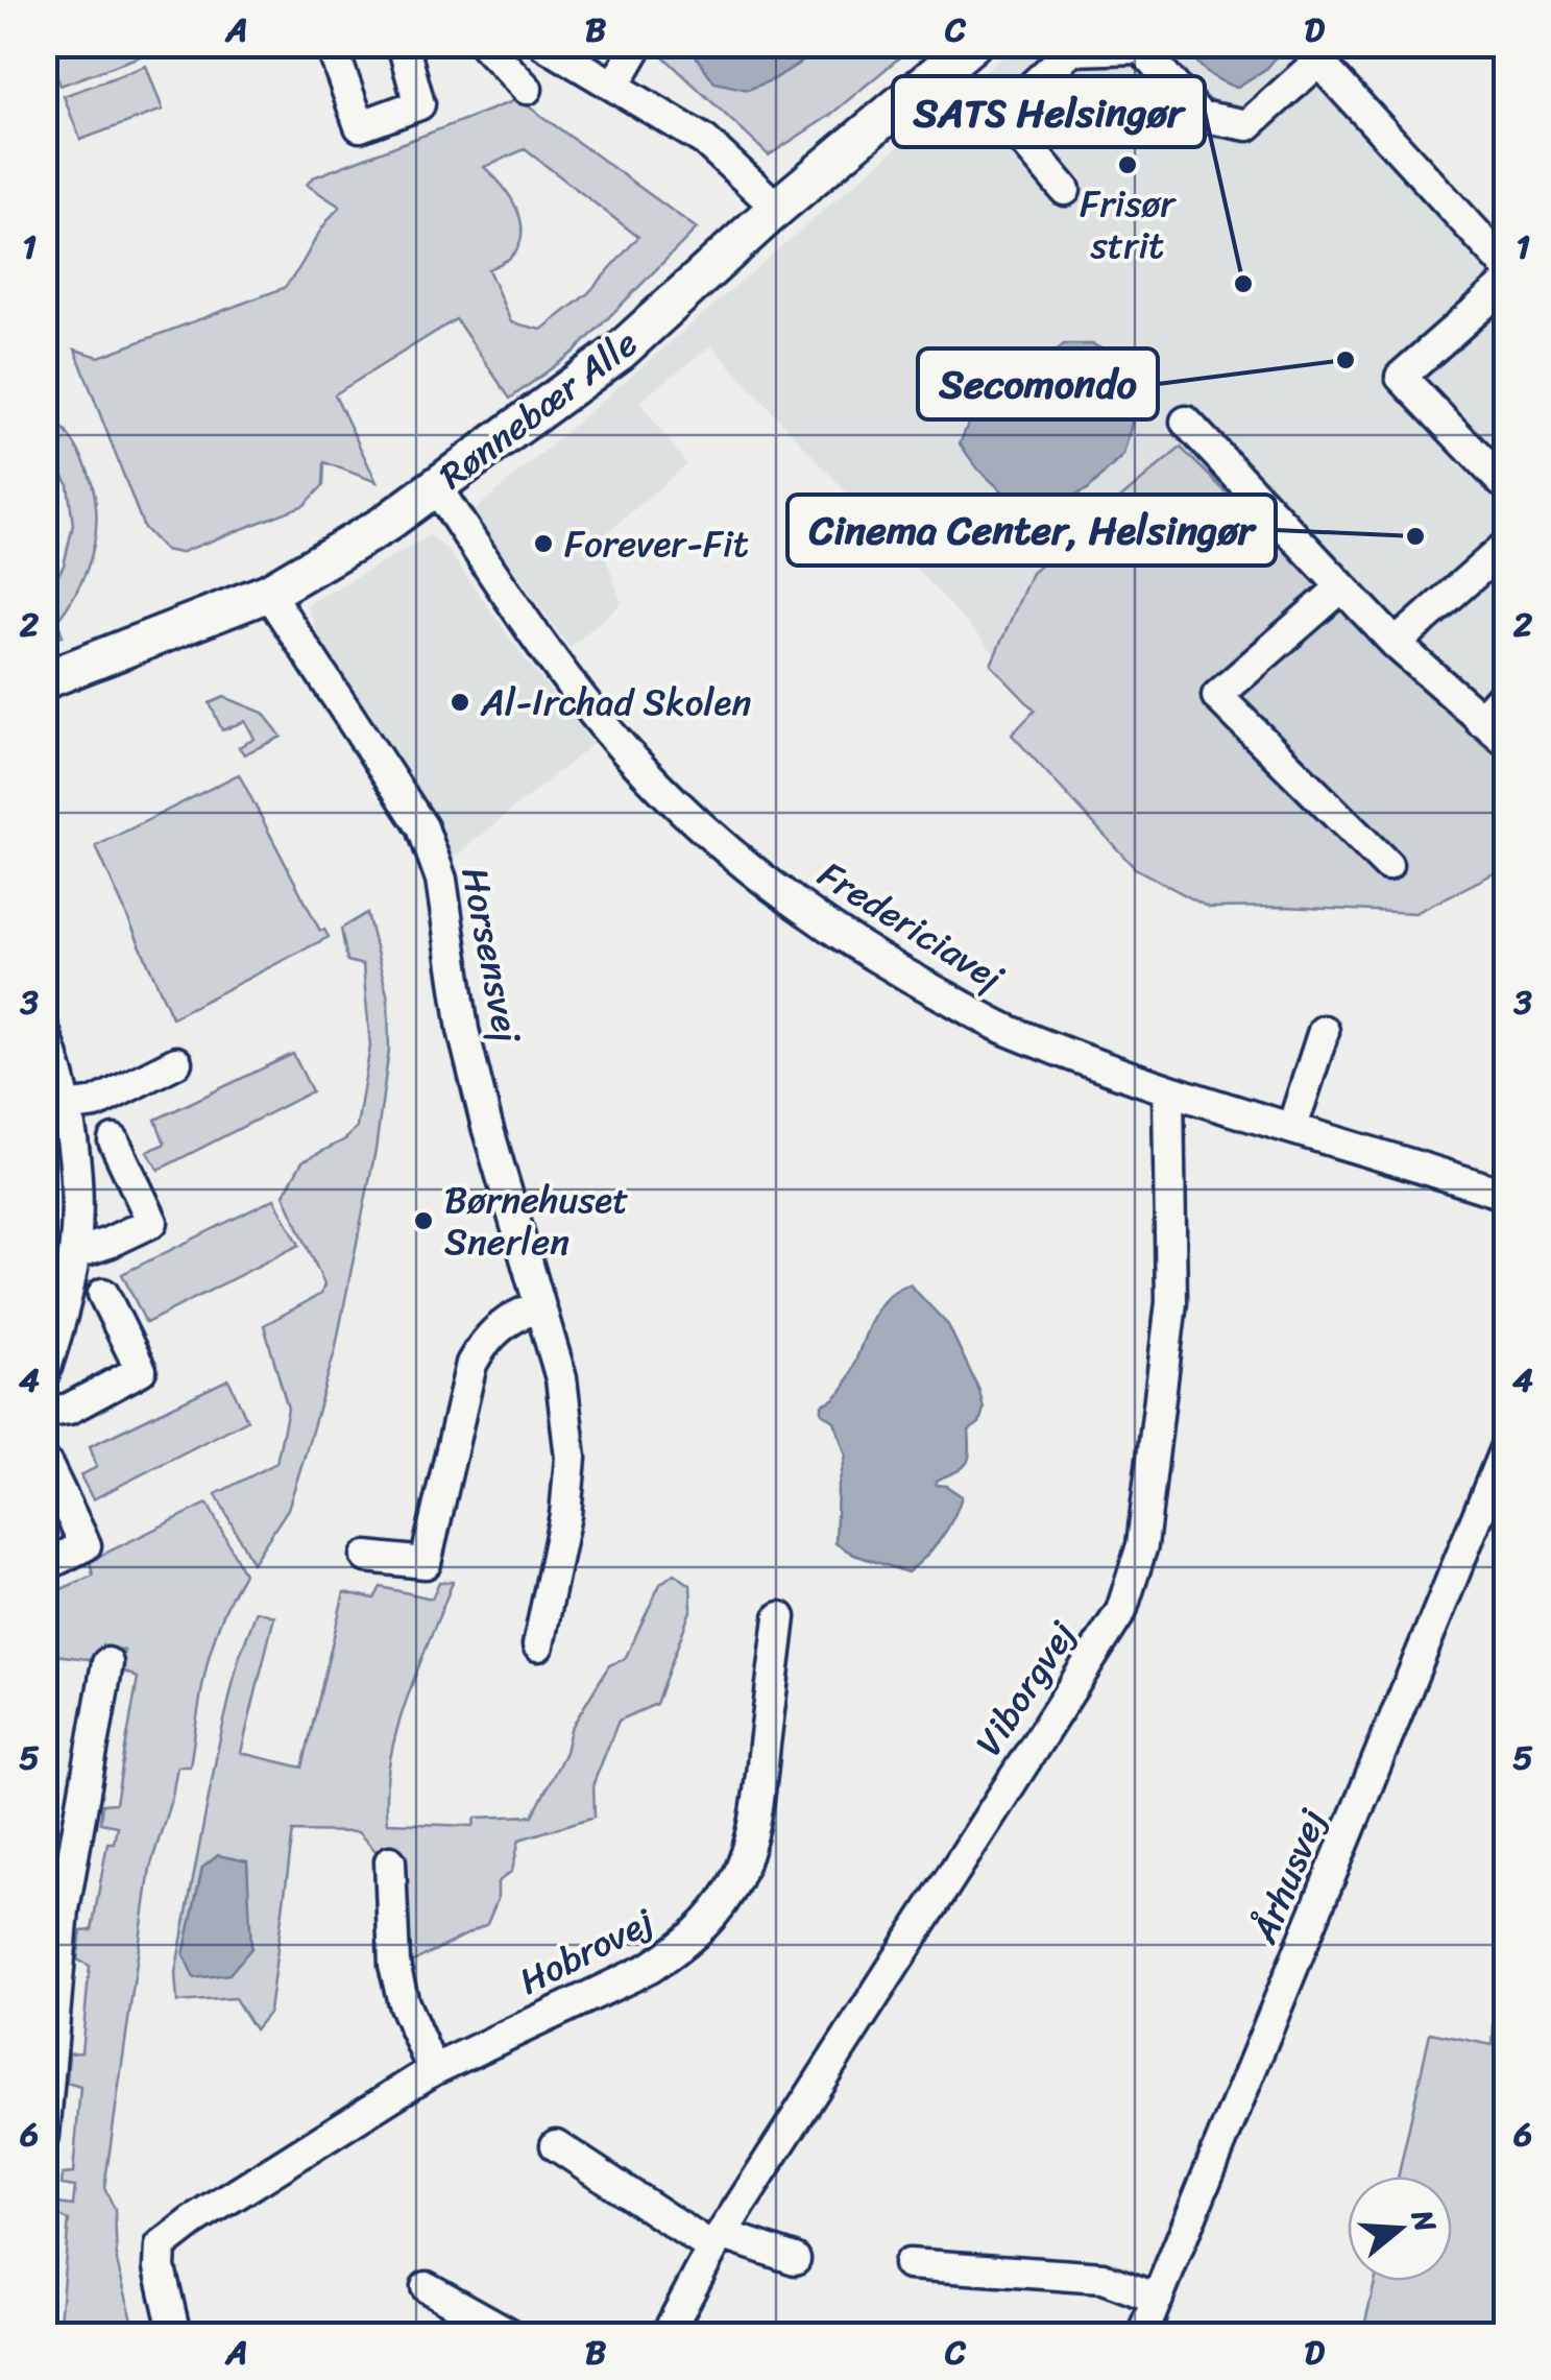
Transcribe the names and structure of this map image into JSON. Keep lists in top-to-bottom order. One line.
{"streets":{"main road":["Rønnebær Alle"],"street":["Fredericiavej","Horsensvej","Viborgvej","Århusvej","Hobrovej"]},"crossings":[["Rønnebær Alle","Fredericiavej"],["Rønnebær Alle","Horsensvej"],["Fredericiavej","Viborgvej"]],"places":["Frisør strit","SATS Helsingør","Secomondo","Cinema Center, Helsingør","Forever-Fit","Al-Irchad Skolen","Børnehuset Snerlen"],"north":"right","grid":{"columns":["A","B","C","D"],"rows":["1","2","3","4","5","6"]}}
